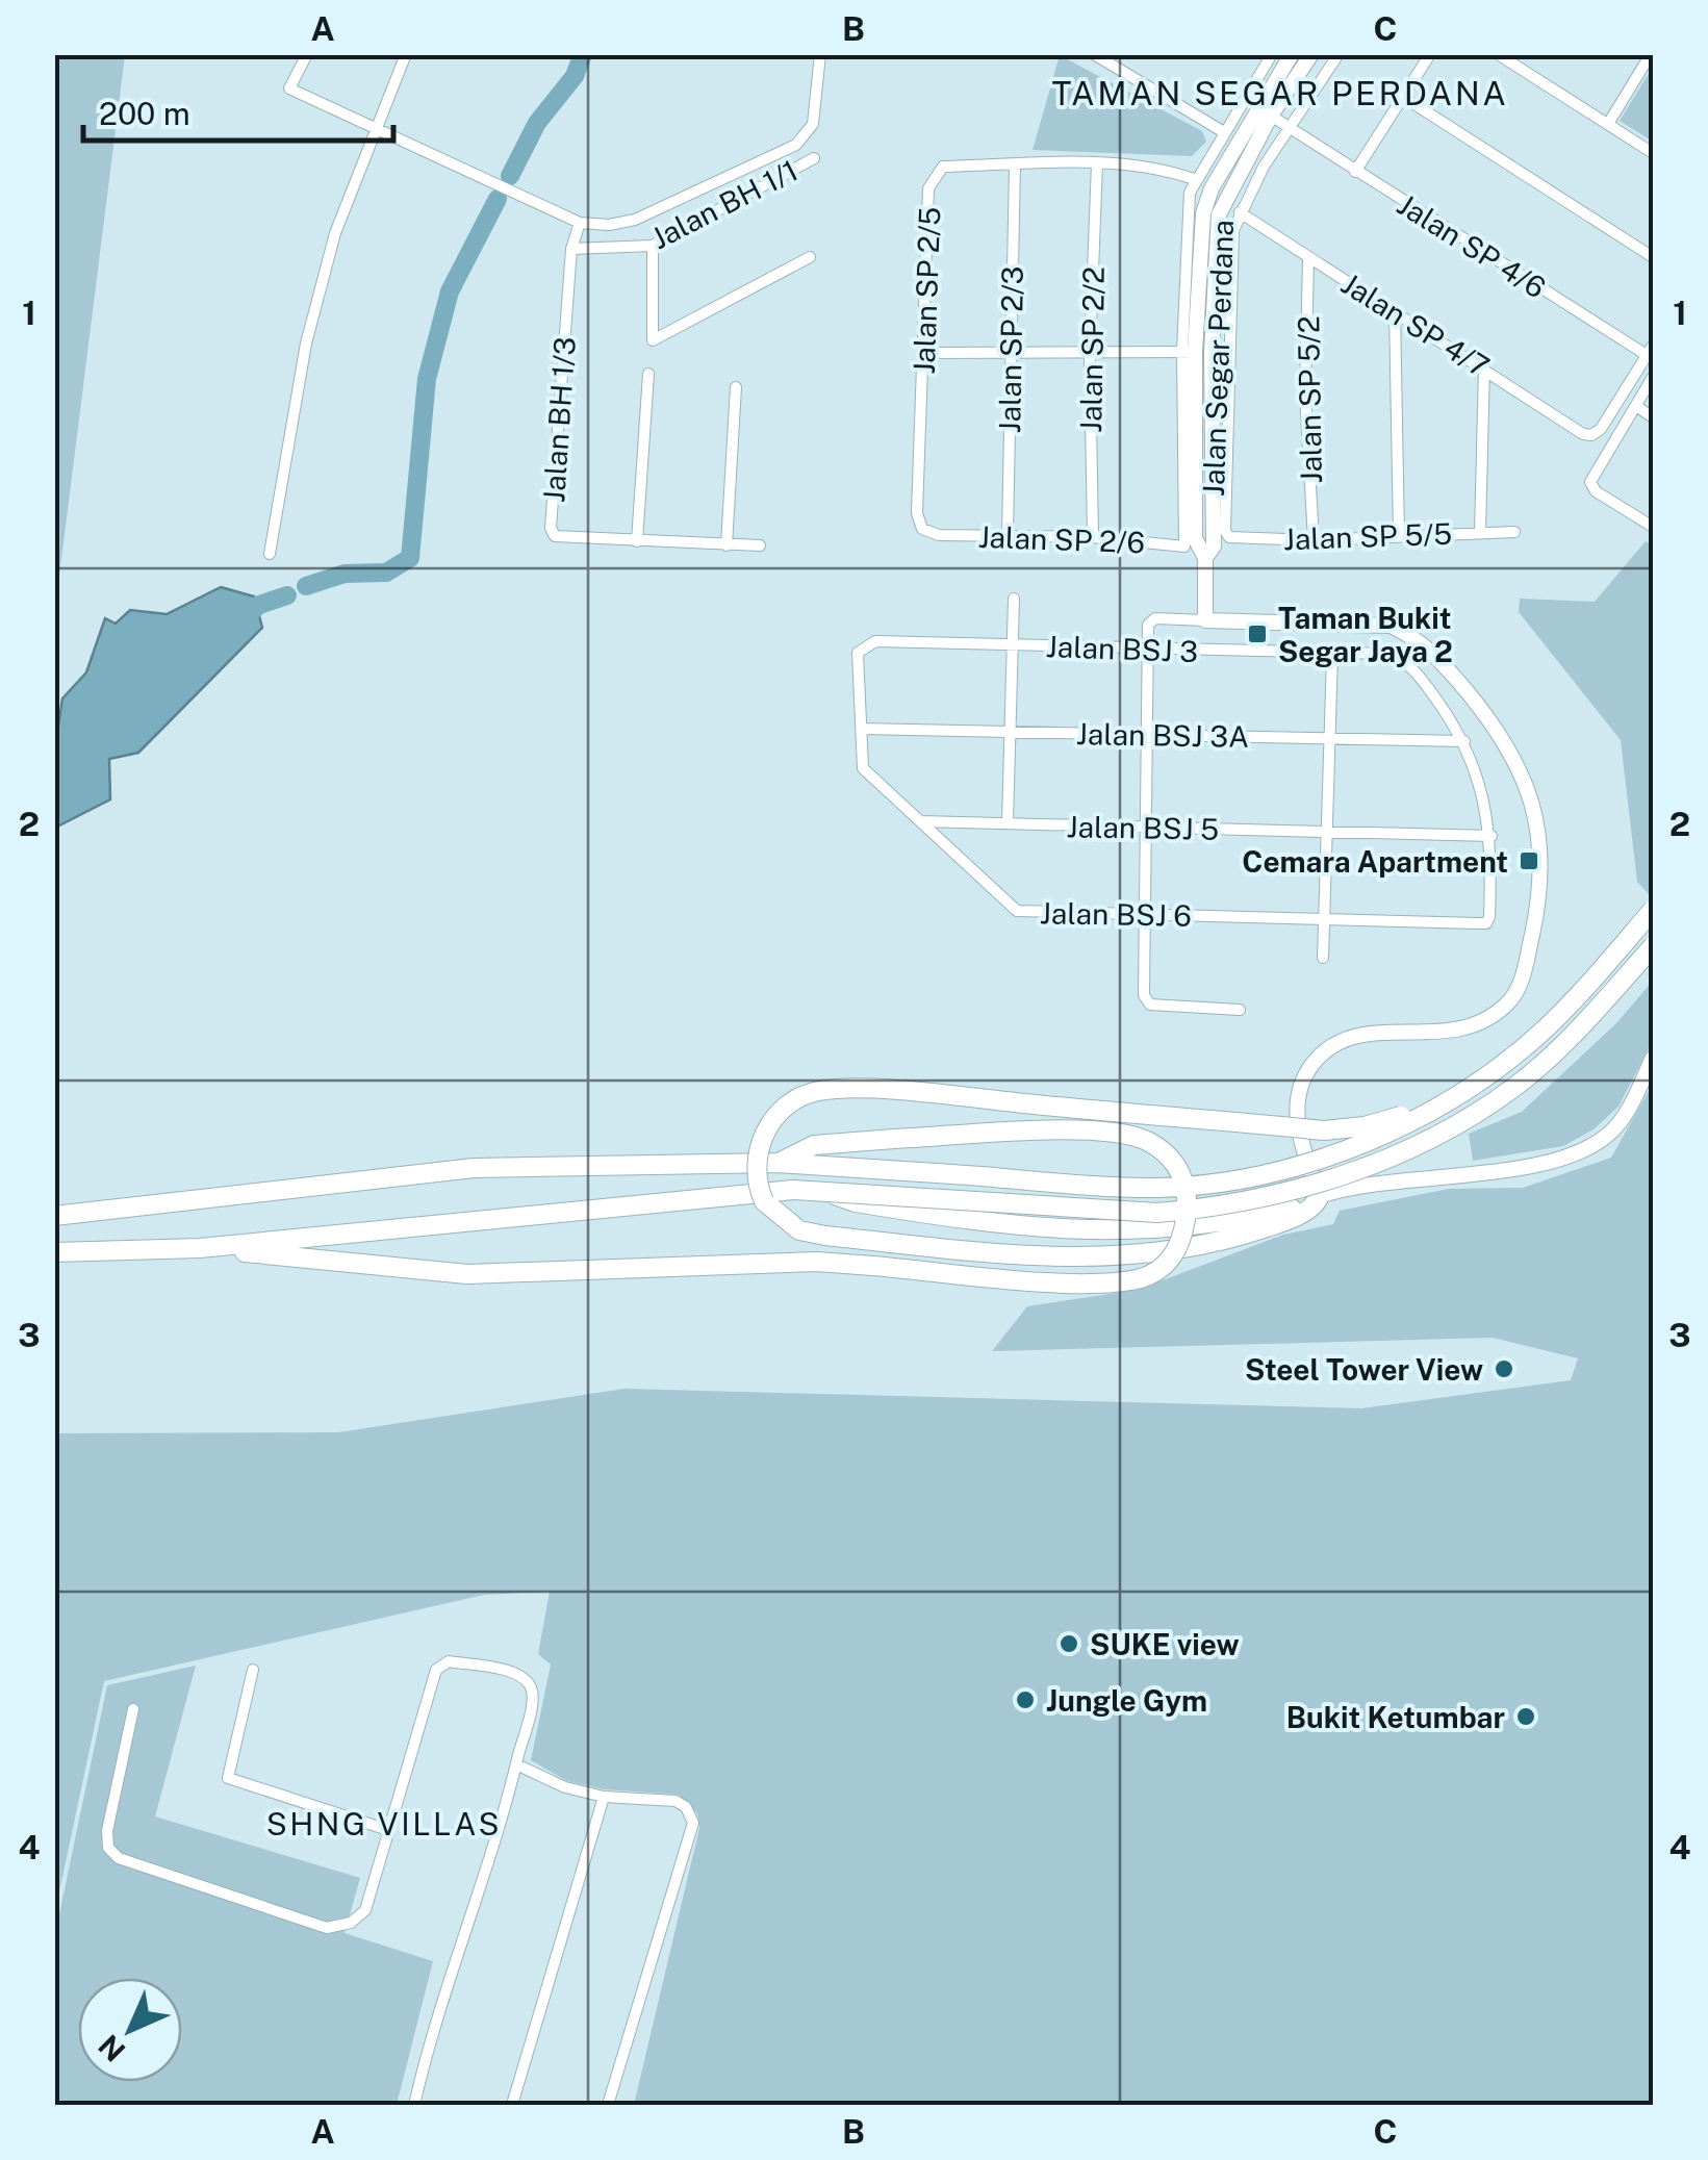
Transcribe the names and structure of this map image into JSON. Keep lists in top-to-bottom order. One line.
{"streets":{"street":["Jalan BH 1/1","Jalan SP 4/6","Jalan SP 2/5","Jalan SP 4/7","Jalan SP 2/3","Jalan SP 2/2","Jalan Segar Perdana","Jalan SP 5/2","Jalan BH 1/3","Jalan SP 5/5","Jalan SP 2/6","Jalan BSJ 3","Jalan BSJ 3A","Jalan BSJ 5","Jalan BSJ 6"]},"crossings":[["Jalan BH 1/1","Jalan BH 1/3"],["Jalan SP 4/6","Jalan SP 4/7"],["Jalan SP 4/6","Jalan Segar Perdana"],["Jalan SP 2/5","Jalan SP 2/3"],["Jalan SP 2/5","Jalan SP 2/2"],["Jalan SP 2/5","Jalan SP 2/6"],["Jalan SP 4/7","Jalan SP 5/2"],["Jalan SP 4/7","Jalan SP 5/5"],["Jalan SP 2/3","Jalan SP 2/6"],["Jalan SP 2/2","Jalan SP 2/6"],["Jalan Segar Perdana","Jalan SP 2/6"],["Jalan SP 5/2","Jalan SP 5/5"],["Jalan BSJ 3","Jalan BSJ 3A"],["Jalan BSJ 3","Jalan BSJ 5"],["Jalan BSJ 3","Jalan BSJ 6"],["Jalan BSJ 3A","Jalan BSJ 6"],["Jalan BSJ 5","Jalan BSJ 6"]],"districts":["TAMAN SEGAR PERDANA","SHNG VILLAS"],"places":{"transit":["Taman Bukit Segar Jaya 2","Cemara Apartment"],"other":["Steel Tower View","SUKE view","Jungle Gym","Bukit Ketumbar"]},"scale_bar":"200 m","north":"bottom left","grid":{"columns":["A","B","C"],"rows":["1","2","3","4"]}}
